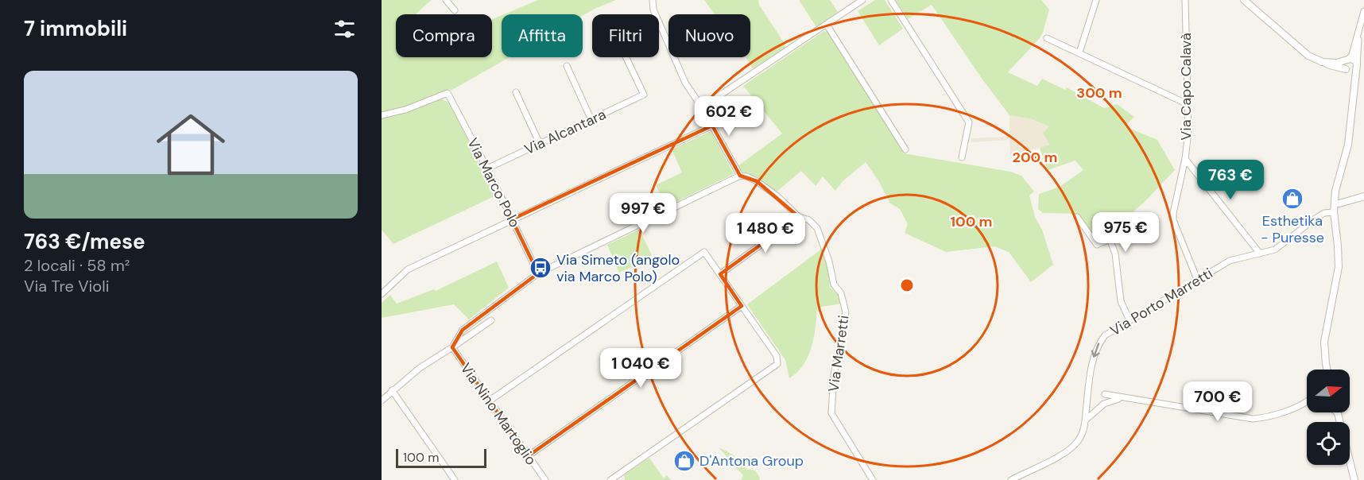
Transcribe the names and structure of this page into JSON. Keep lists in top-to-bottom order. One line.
{"streets":{"street":["Via Capo Calavà","Via Alcantara","Via Marco Polo","Via Porto Marretti","Via Marretti","Via Nino Martoglio"]},"crossings":[["Via Capo Calavà","Via Porto Marretti"],["Via Alcantara","Via Marco Polo"]],"places":{"shop":["Esthetika - Puresse","D'Antona Group"],"bus stop":["Via Simeto (angolo via Marco Polo)"]},"scale_bar":"100 m","north":"right","page":{"heading":"7 immobili","chip":["Compra","Affitta","Filtri","Nuovo"],"list":[{"name":"763 €/mese","note":"2 locali · 58 m² · Via Tre Violi"}],"price":["602 €","763 €","997 €","975 €","1 480 €","1 040 €","700 €"],"scale":"100 m"},"rings":["300 m","200 m","100 m"]}
